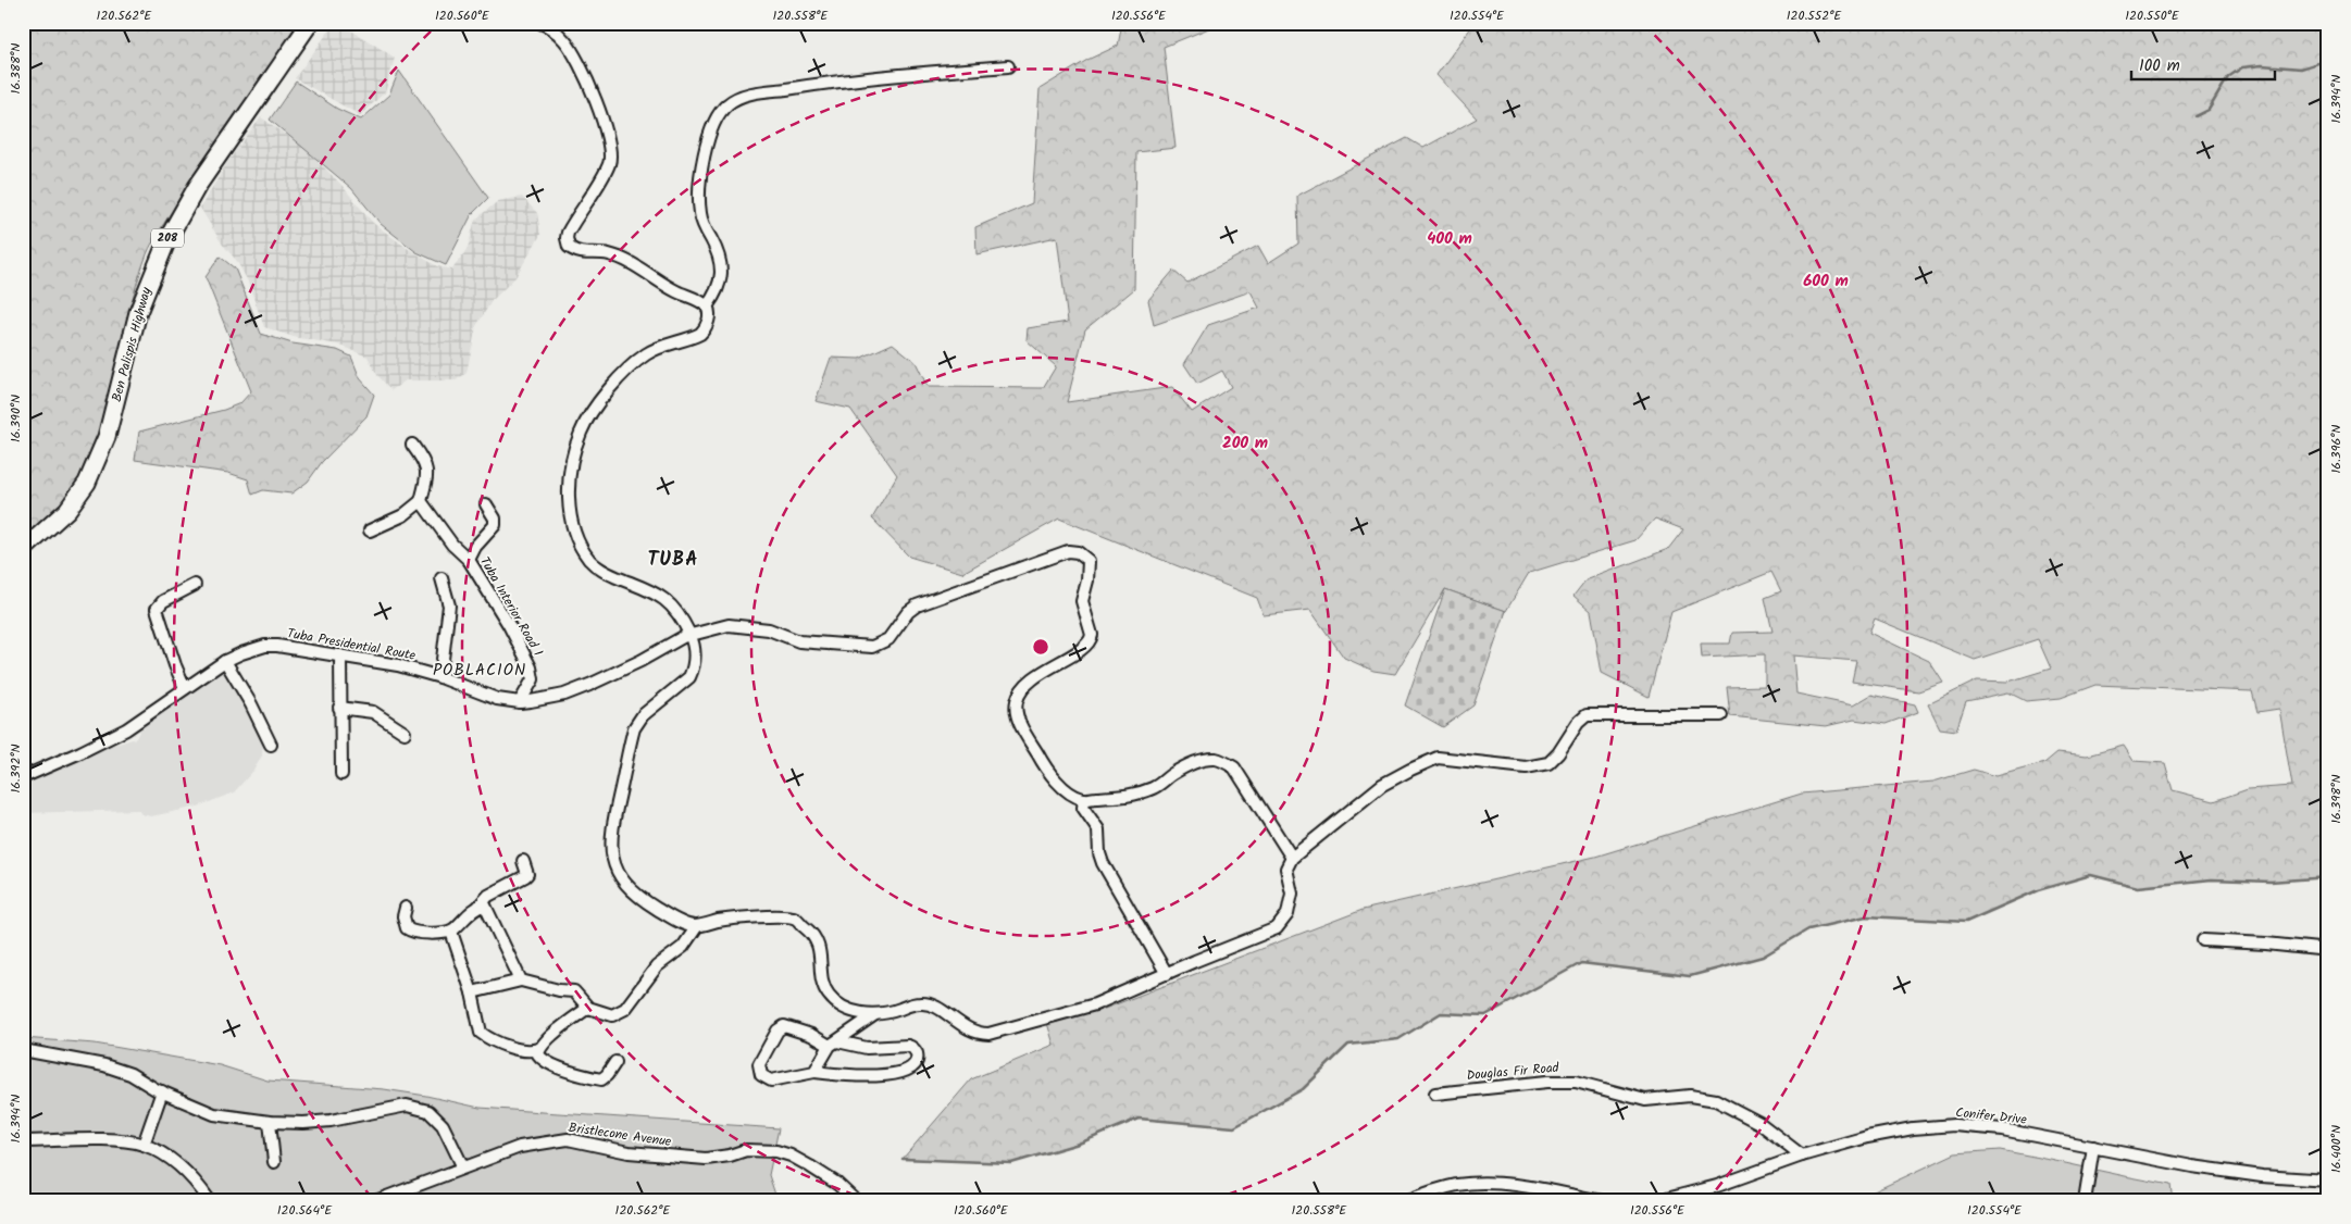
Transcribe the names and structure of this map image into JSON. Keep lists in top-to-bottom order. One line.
{"streets":{"main road":["208","Ben Palispis Highway"],"street":["Tuba Interior Road 1","Tuba Presidential Route","Douglas Fir Road","Conifer Drive","Bristlecone Avenue"]},"crossings":[["Tuba Interior Road 1","Tuba Presidential Route"],["Douglas Fir Road","Conifer Drive"]],"districts":["TUBA","POBLACION"],"scale_bar":"100 m","coordinates":["120.562°E","120.560°E","120.558°E","120.556°E","120.554°E","120.552°E","120.550°E","16.388°N","16.394°N","16.390°N","16.396°N","16.392°N","16.398°N","16.400°N","120.564°E"],"rings":["400 m","600 m","200 m"]}
